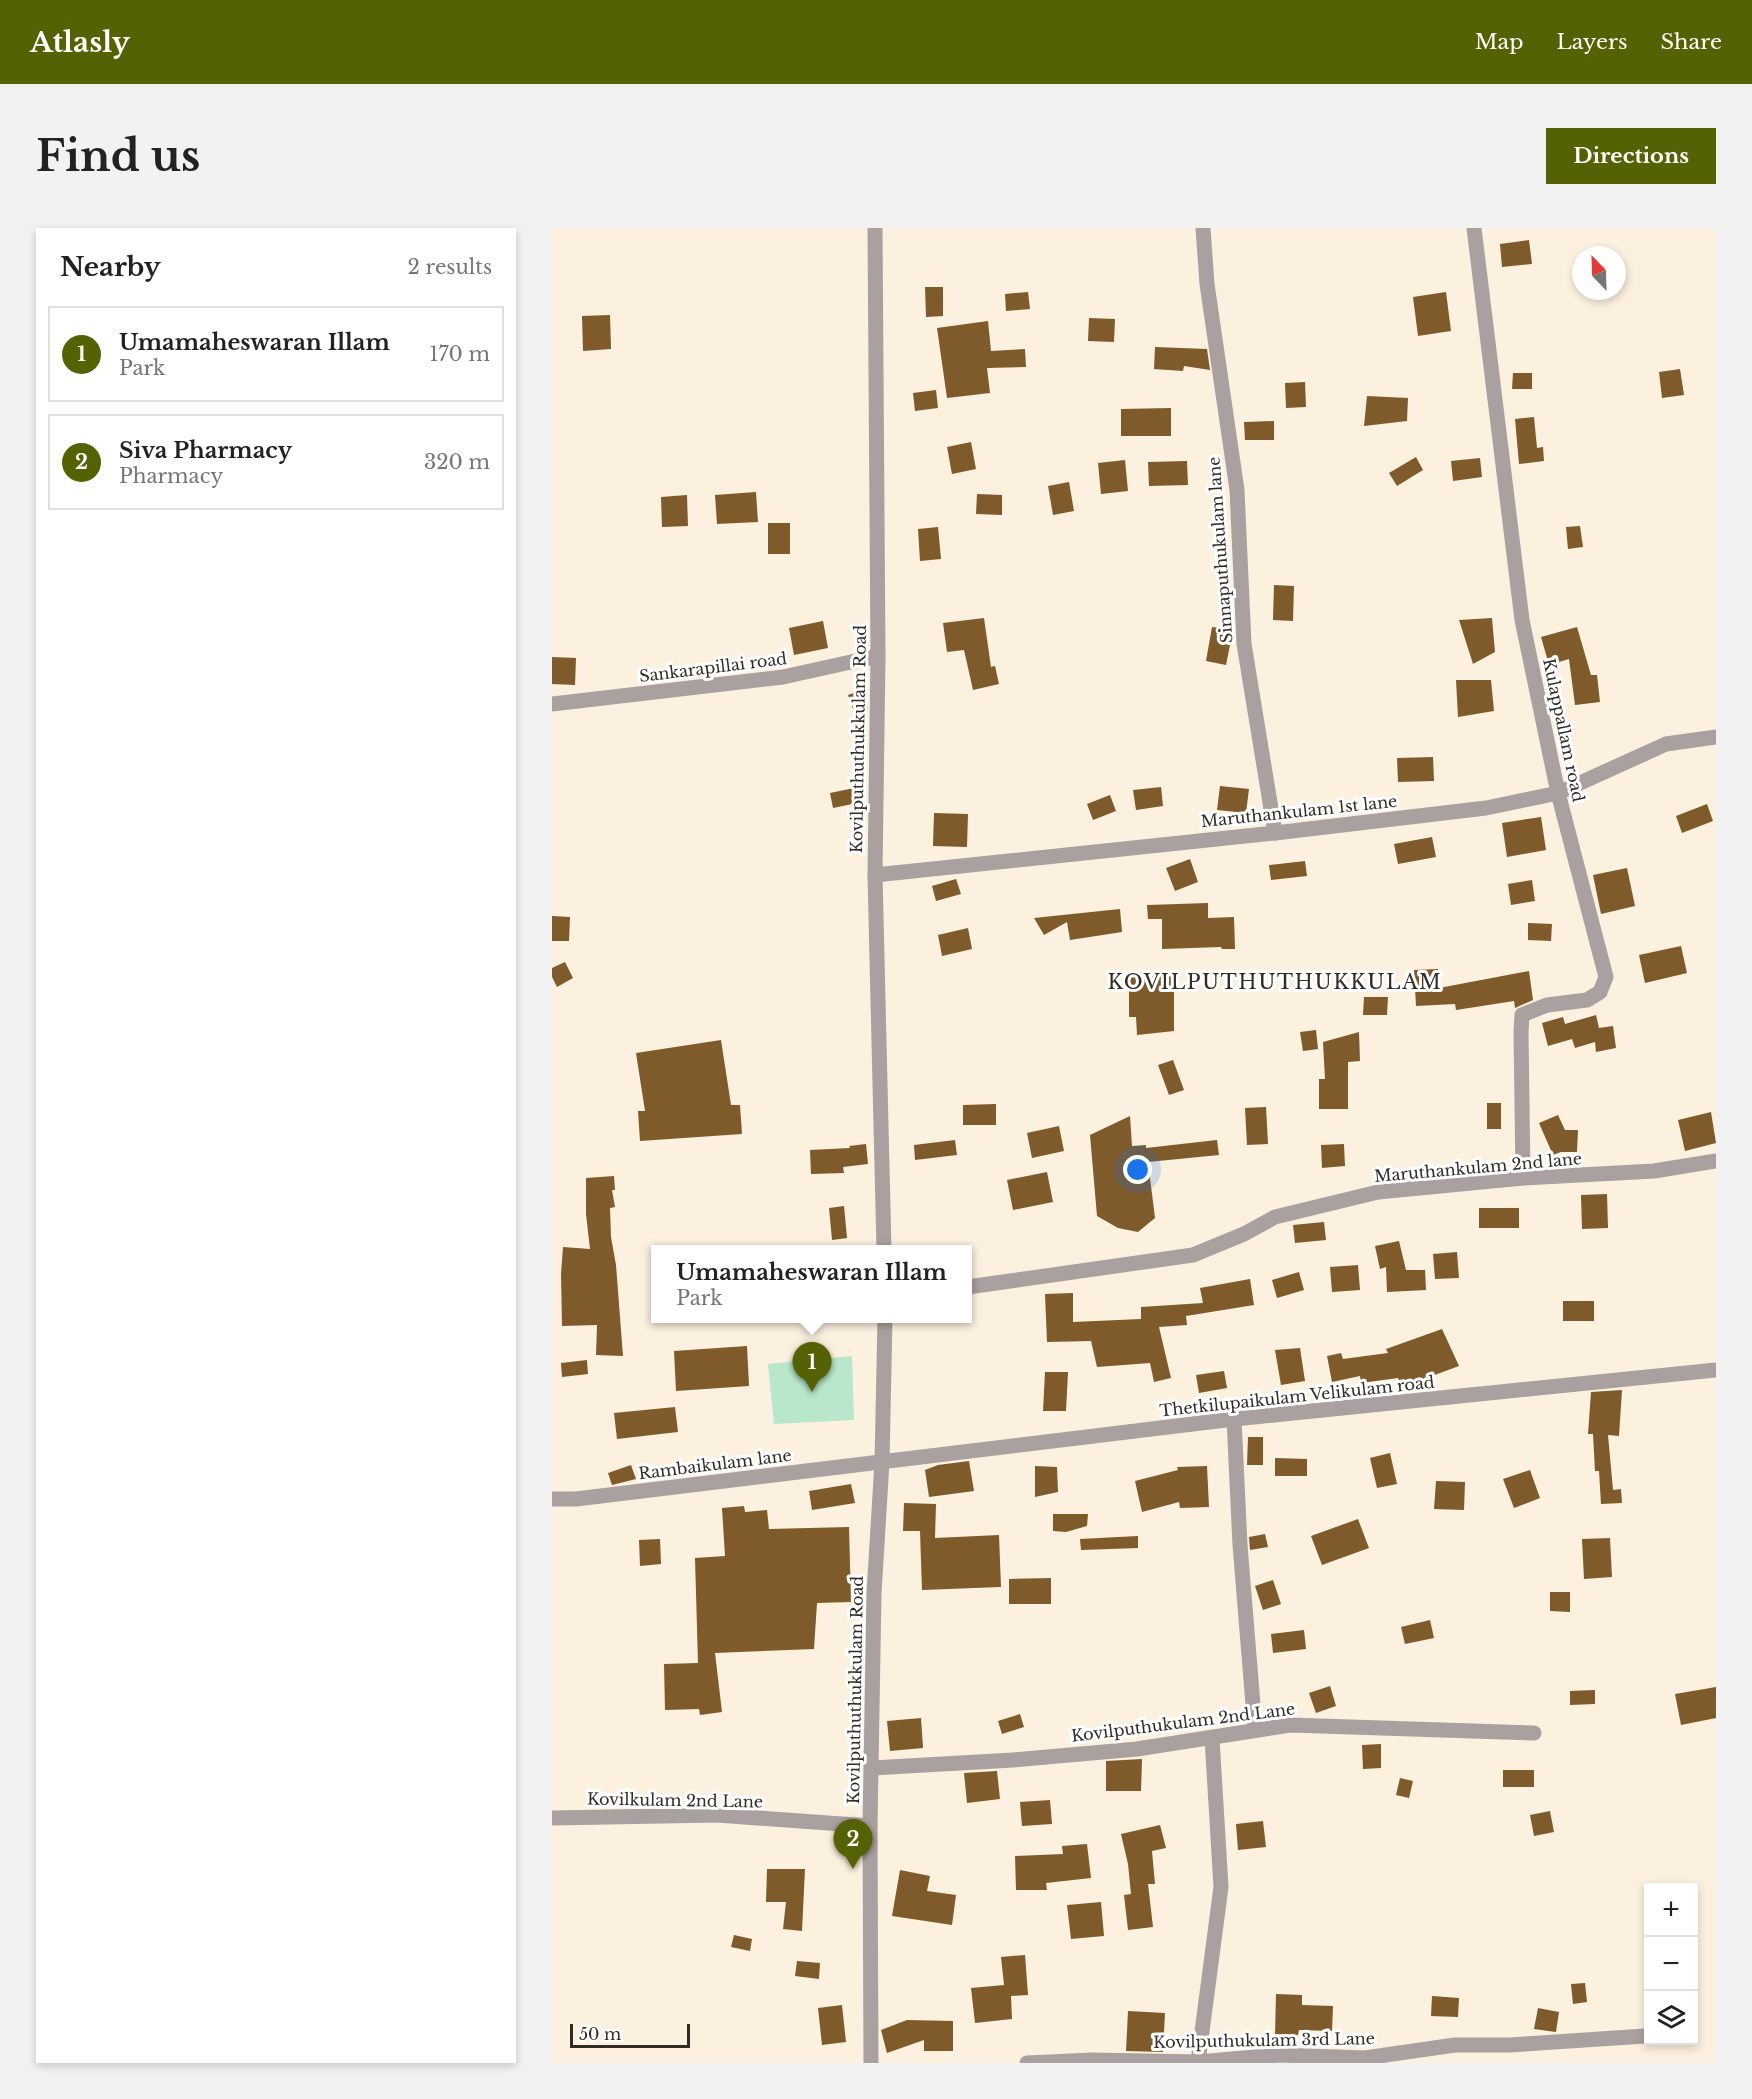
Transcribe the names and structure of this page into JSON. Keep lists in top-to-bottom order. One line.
{"streets":{"street":["Sinnaputhukulam lane","Sankarapillai road","Kulappallam road","Kovilputhuthukkulam Road","Maruthankulam 1st lane","Maruthankulam 2nd lane","Thetkilupaikulam Velikulam road","Rambaikulam lane","Kovilputhukulam 2nd Lane","Kovilkulam 2nd Lane","Kovilputhukulam 3rd Lane"]},"crossings":[["Sinnaputhukulam lane","Maruthankulam 1st lane"],["Sankarapillai road","Kovilputhuthukkulam Road"],["Kulappallam road","Maruthankulam 1st lane"],["Kulappallam road","Maruthankulam 2nd lane"],["Kovilputhuthukkulam Road","Maruthankulam 1st lane"],["Kovilputhuthukkulam Road","Thetkilupaikulam Velikulam road"],["Kovilputhuthukkulam Road","Rambaikulam lane"],["Kovilputhuthukkulam Road","Kovilputhukulam 2nd Lane"],["Kovilputhuthukkulam Road","Kovilkulam 2nd Lane"],["Thetkilupaikulam Velikulam road","Rambaikulam lane"]],"districts":["KOVILPUTHUTHUKKULAM"],"scale_bar":"50 m","north":"top left","page":{"header":"Atlasly","nav":["Map","Layers","Share"],"buttons":"Directions","title":"Find us","heading":["Nearby","2 results"],"list":[{"mark":"1","name":"Umamaheswaran Illam","note":"Park","value":"170 m"},{"mark":"2","name":"Siva Pharmacy","note":"Pharmacy","value":"320 m"}],"popup":["Umamaheswaran Illam","Park"],"pins":["1","2"],"map_buttons":["+","−"],"scale":"50 m"}}
